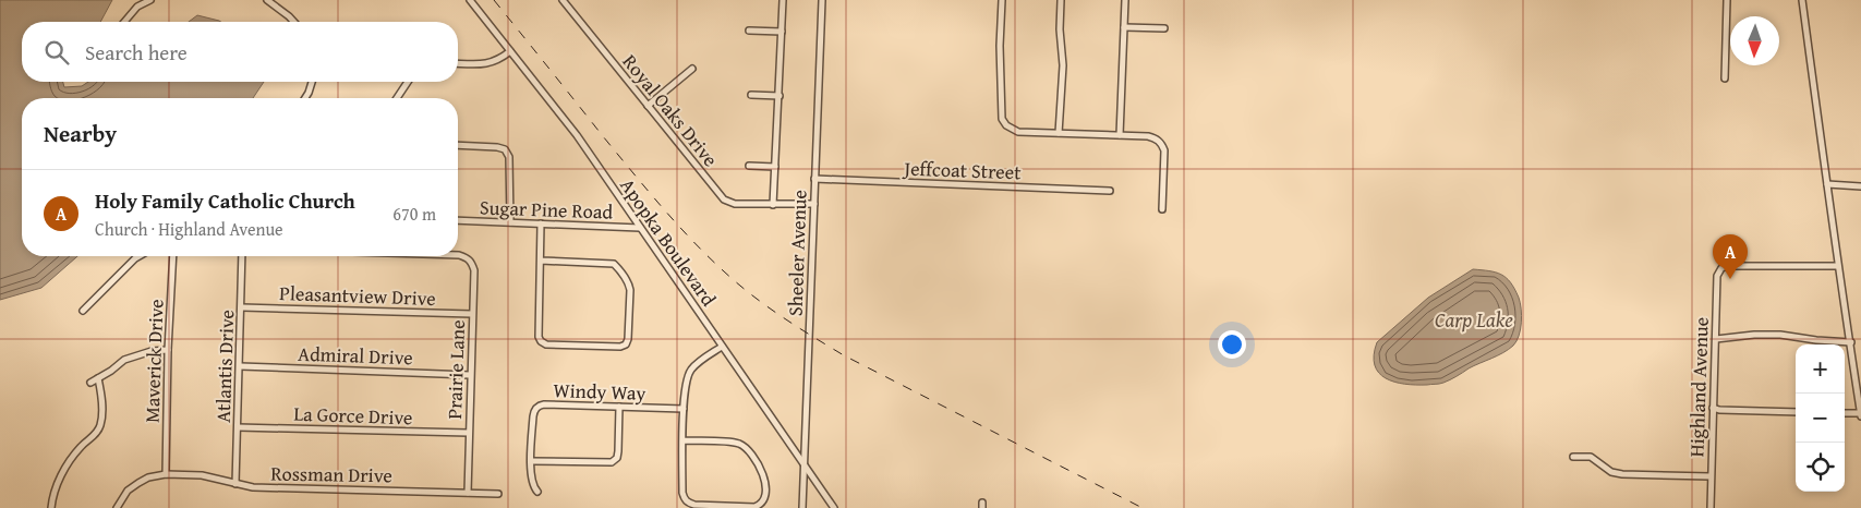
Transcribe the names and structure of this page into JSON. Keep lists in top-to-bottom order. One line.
{"streets":{"street":["Royal Oaks Drive","Jeffcoat Street","Sugar Pine Road","Apopka Boulevard","Sheeler Avenue","Pleasantview Drive","Admiral Drive","Maverick Drive","Atlantis Drive","Prairie Lane","Highland Avenue","Windy Way","La Gorce Drive","Rossman Drive"]},"crossings":[["Royal Oaks Drive","Sheeler Avenue"],["Jeffcoat Street","Sheeler Avenue"],["Sugar Pine Road","Apopka Boulevard"],["Apopka Boulevard","Sheeler Avenue"],["Pleasantview Drive","Atlantis Drive"],["Pleasantview Drive","Prairie Lane"],["Admiral Drive","Atlantis Drive"],["Admiral Drive","Prairie Lane"],["Maverick Drive","Rossman Drive"],["Atlantis Drive","La Gorce Drive"],["Atlantis Drive","Rossman Drive"],["Prairie Lane","La Gorce Drive"],["Prairie Lane","Rossman Drive"]],"water":["Carp Lake"],"north":"bottom","page":{"search":"Search here","heading":"Nearby","list":[{"mark":"A","name":"Holy Family Catholic Church","note":"Church · Highland Avenue","value":"670 m"}],"pins":"A","map_buttons":["+","−"]}}
